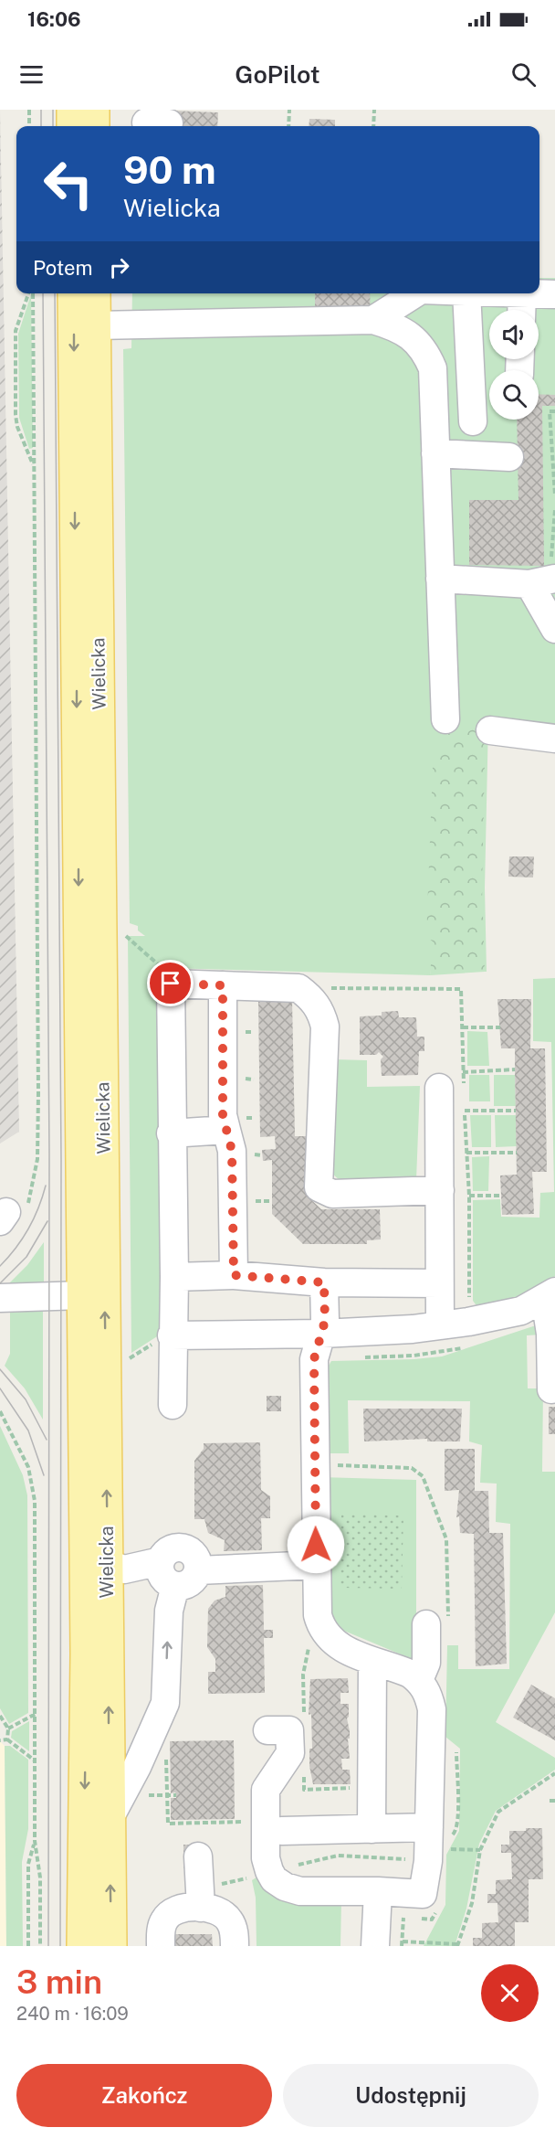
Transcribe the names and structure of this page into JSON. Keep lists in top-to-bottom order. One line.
{"streets":{"main road":["Wielicka"]},"page":{"status":"16:06","header":"GoPilot","turn":["90 m","Wielicka"],"then":"Potem","heading":["3 min","240 m · 16:09"],"buttons":["Zakończ","Udostępnij"]}}
